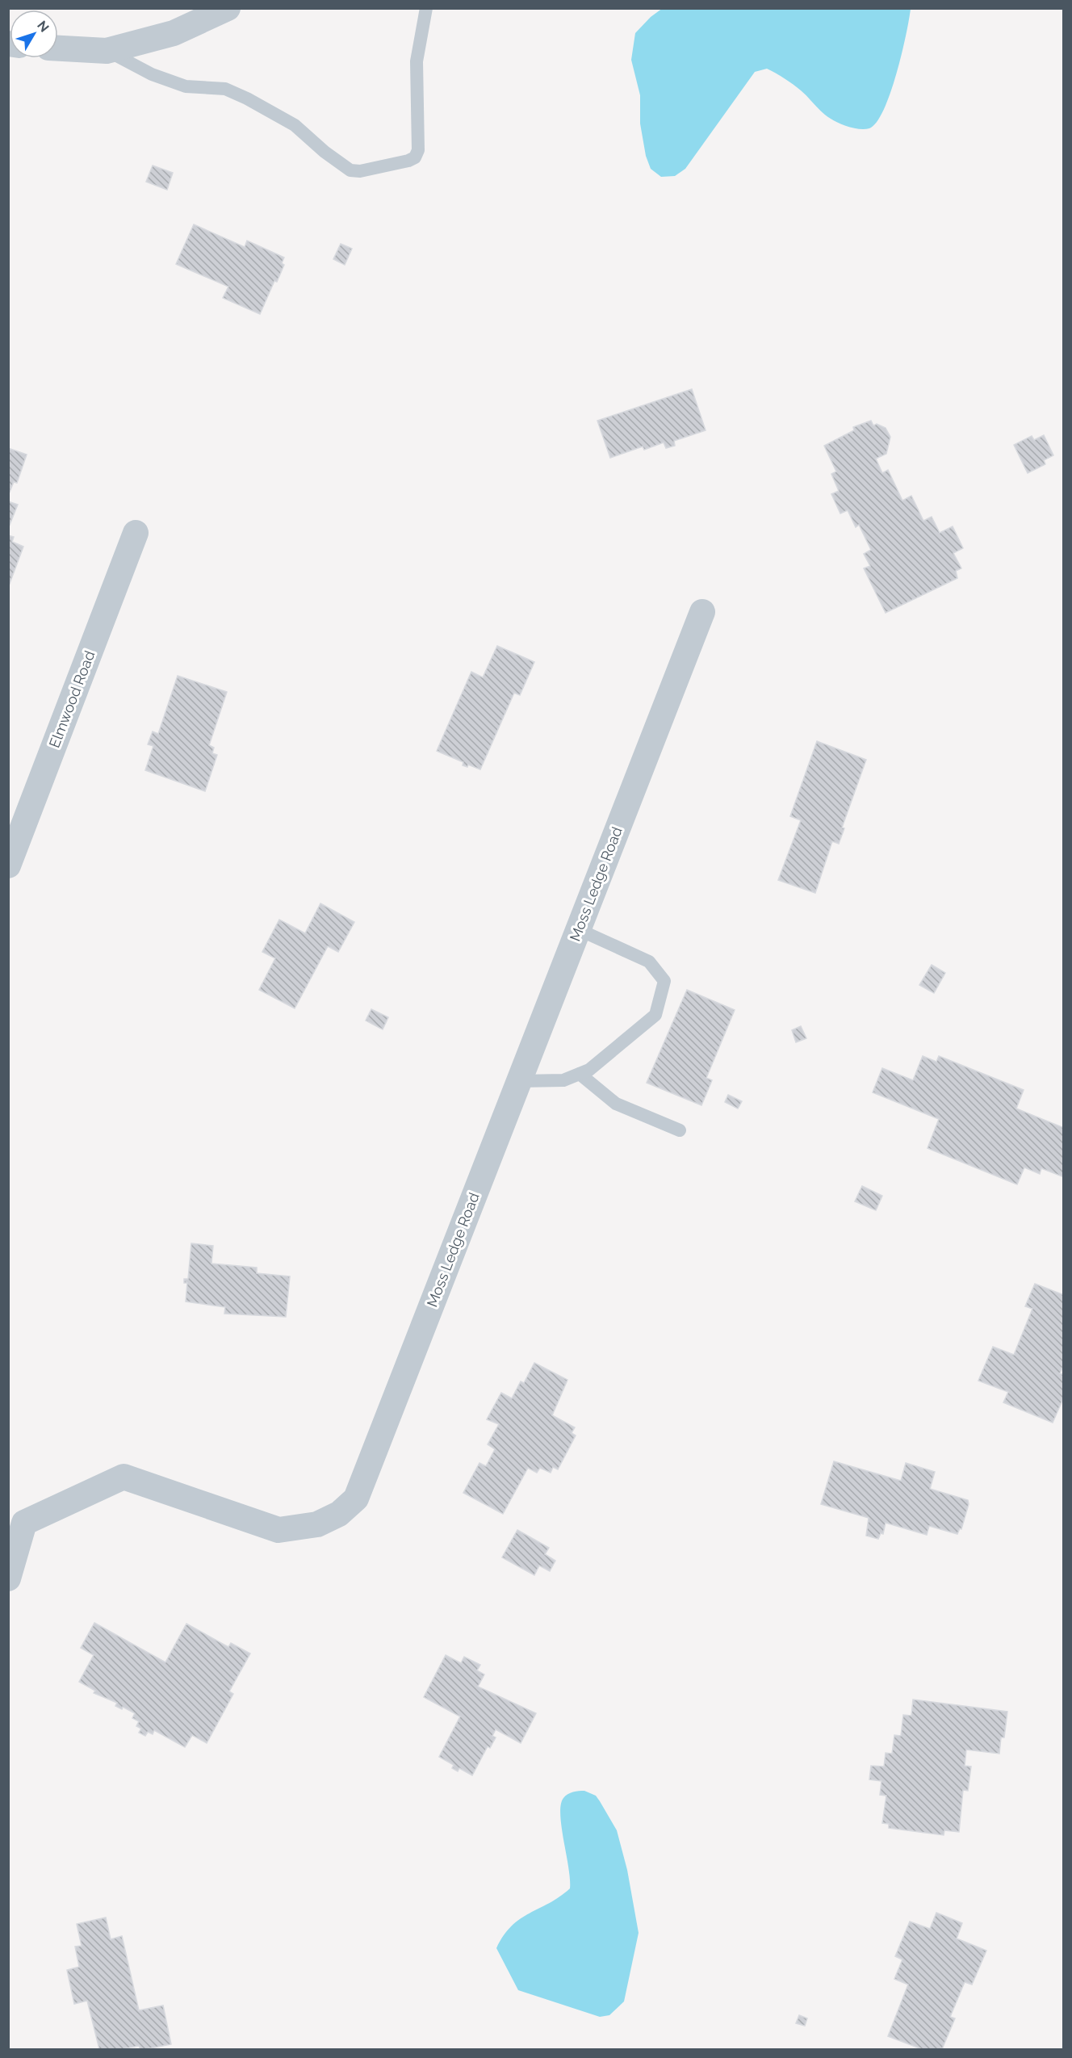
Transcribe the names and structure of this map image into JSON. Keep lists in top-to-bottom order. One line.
{"streets":{"street":["Elmwood Road","Moss Ledge Road"]},"north":"top right"}
